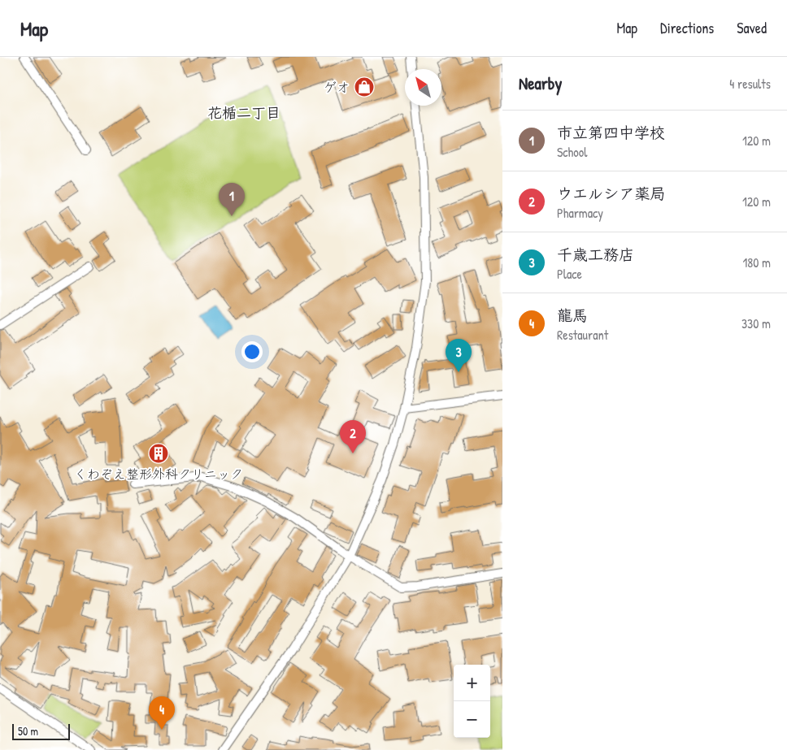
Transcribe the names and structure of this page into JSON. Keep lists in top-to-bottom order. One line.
{"districts":["花楯二丁目"],"places":{"shop":["ゲオ"],"building":["くわぞえ整形外科クリニック"]},"scale_bar":"50 m","north":"top left","page":{"header":"Map","nav":["Map","Directions","Saved"],"heading":["Nearby","4 results"],"list":[{"mark":"1","name":"市立第四中学校","note":"School","value":"120 m"},{"mark":"2","name":"ウエルシア薬局","note":"Pharmacy","value":"120 m"},{"mark":"3","name":"千歳工務店","note":"Place","value":"180 m"},{"mark":"4","name":"龍馬","note":"Restaurant","value":"330 m"}],"pins":["1","3","2","4"],"map_buttons":["+","−"],"scale":"50 m"}}
